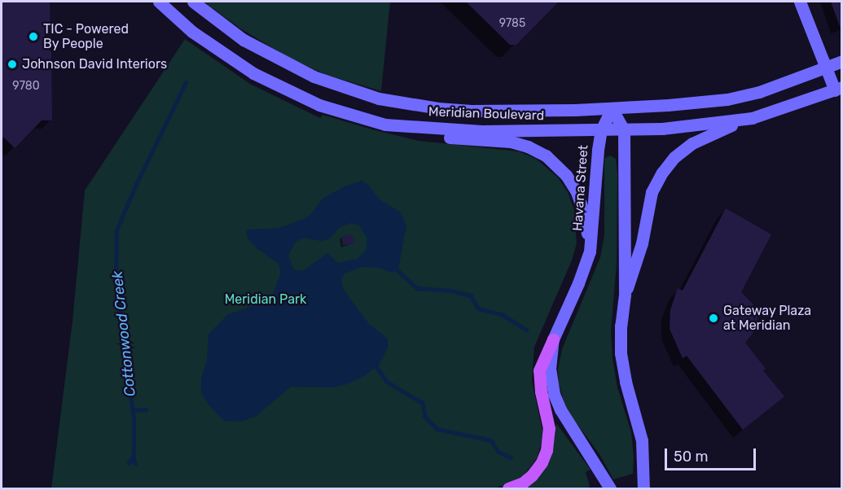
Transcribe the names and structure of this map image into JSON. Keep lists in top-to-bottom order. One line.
{"streets":{"main road":["Meridian Boulevard","Havana Street"]},"crossings":[["Meridian Boulevard","Havana Street"]],"water":["Cottonwood Creek"],"parks":["Meridian Park"],"places":["TIC - Powered By People","Johnson David Interiors","Gateway Plaza at Meridian"],"house_numbers":["9785","9780"],"scale_bar":"50 m"}
